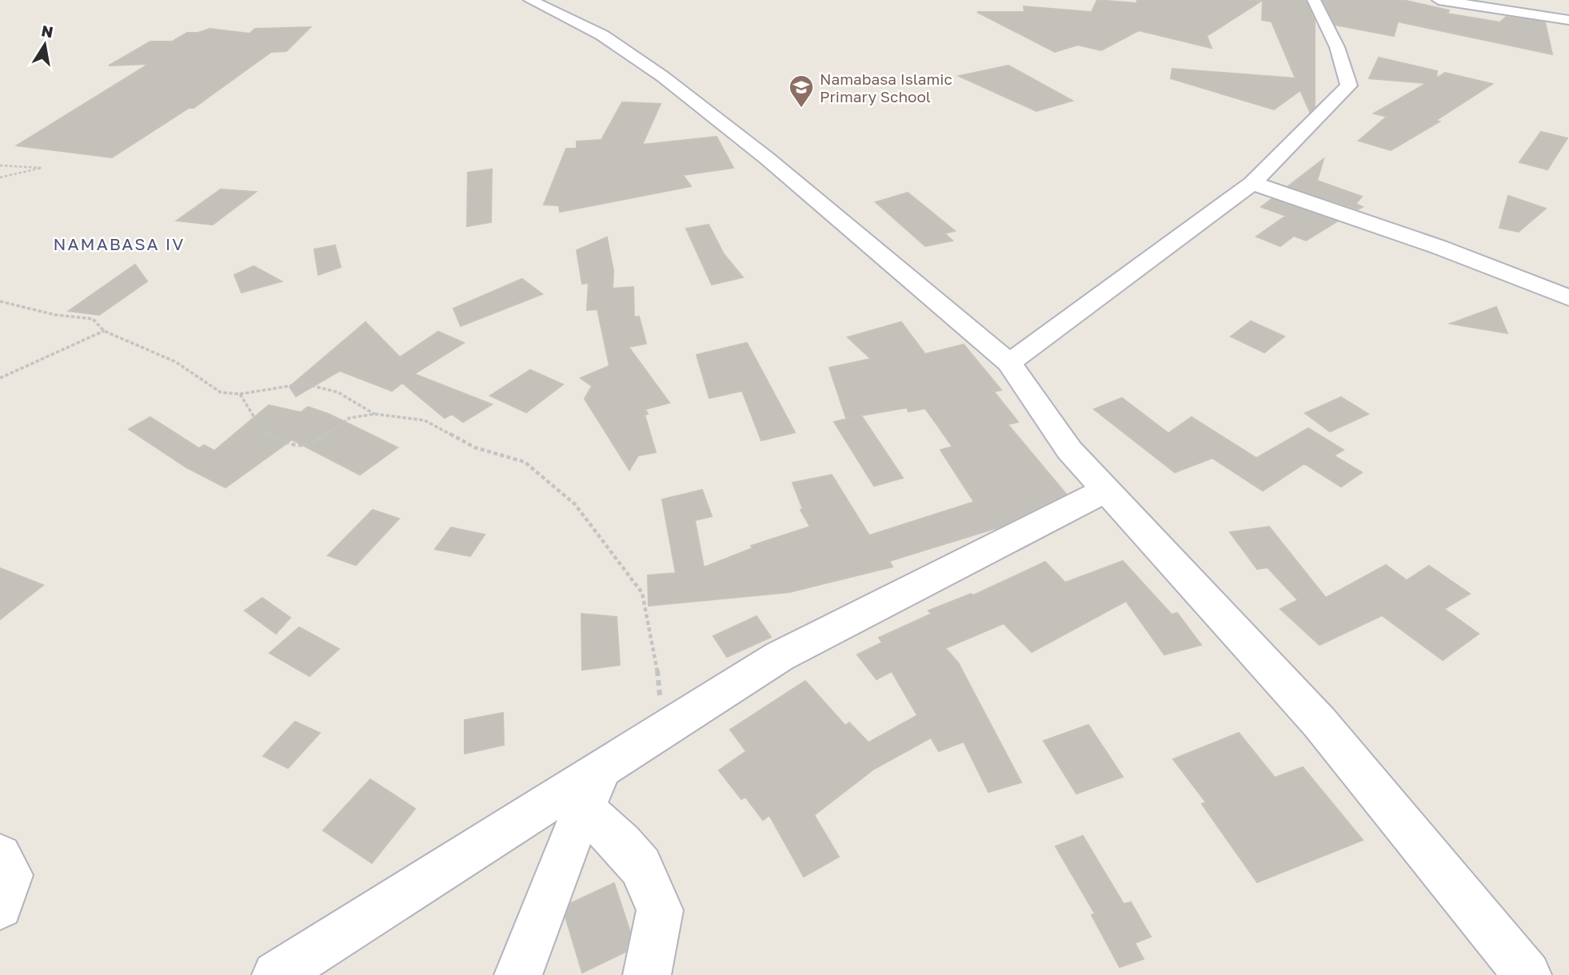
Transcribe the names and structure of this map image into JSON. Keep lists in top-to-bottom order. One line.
{"districts":["NAMABASA IV"],"places":{"school or university":["Namabasa Islamic Primary School"]},"north":"top"}
